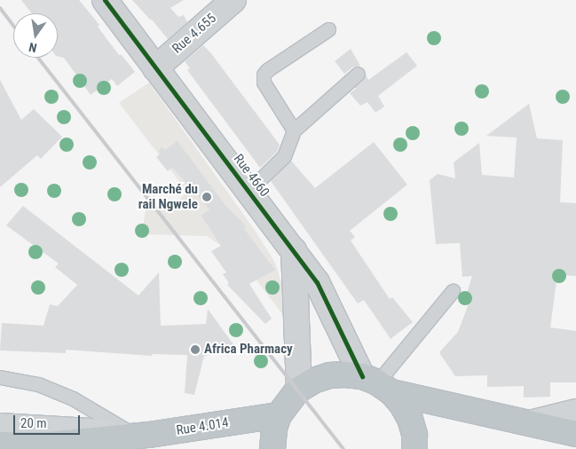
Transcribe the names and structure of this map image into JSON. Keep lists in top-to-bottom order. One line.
{"streets":{"highway":["Rue 4.014"],"street":["Rue 4.655","Rue 4660"]},"crossings":[["Rue 4.655","Rue 4660"]],"places":["Marché du rail Ngwele","Africa Pharmacy"],"scale_bar":"20 m","north":"bottom"}
